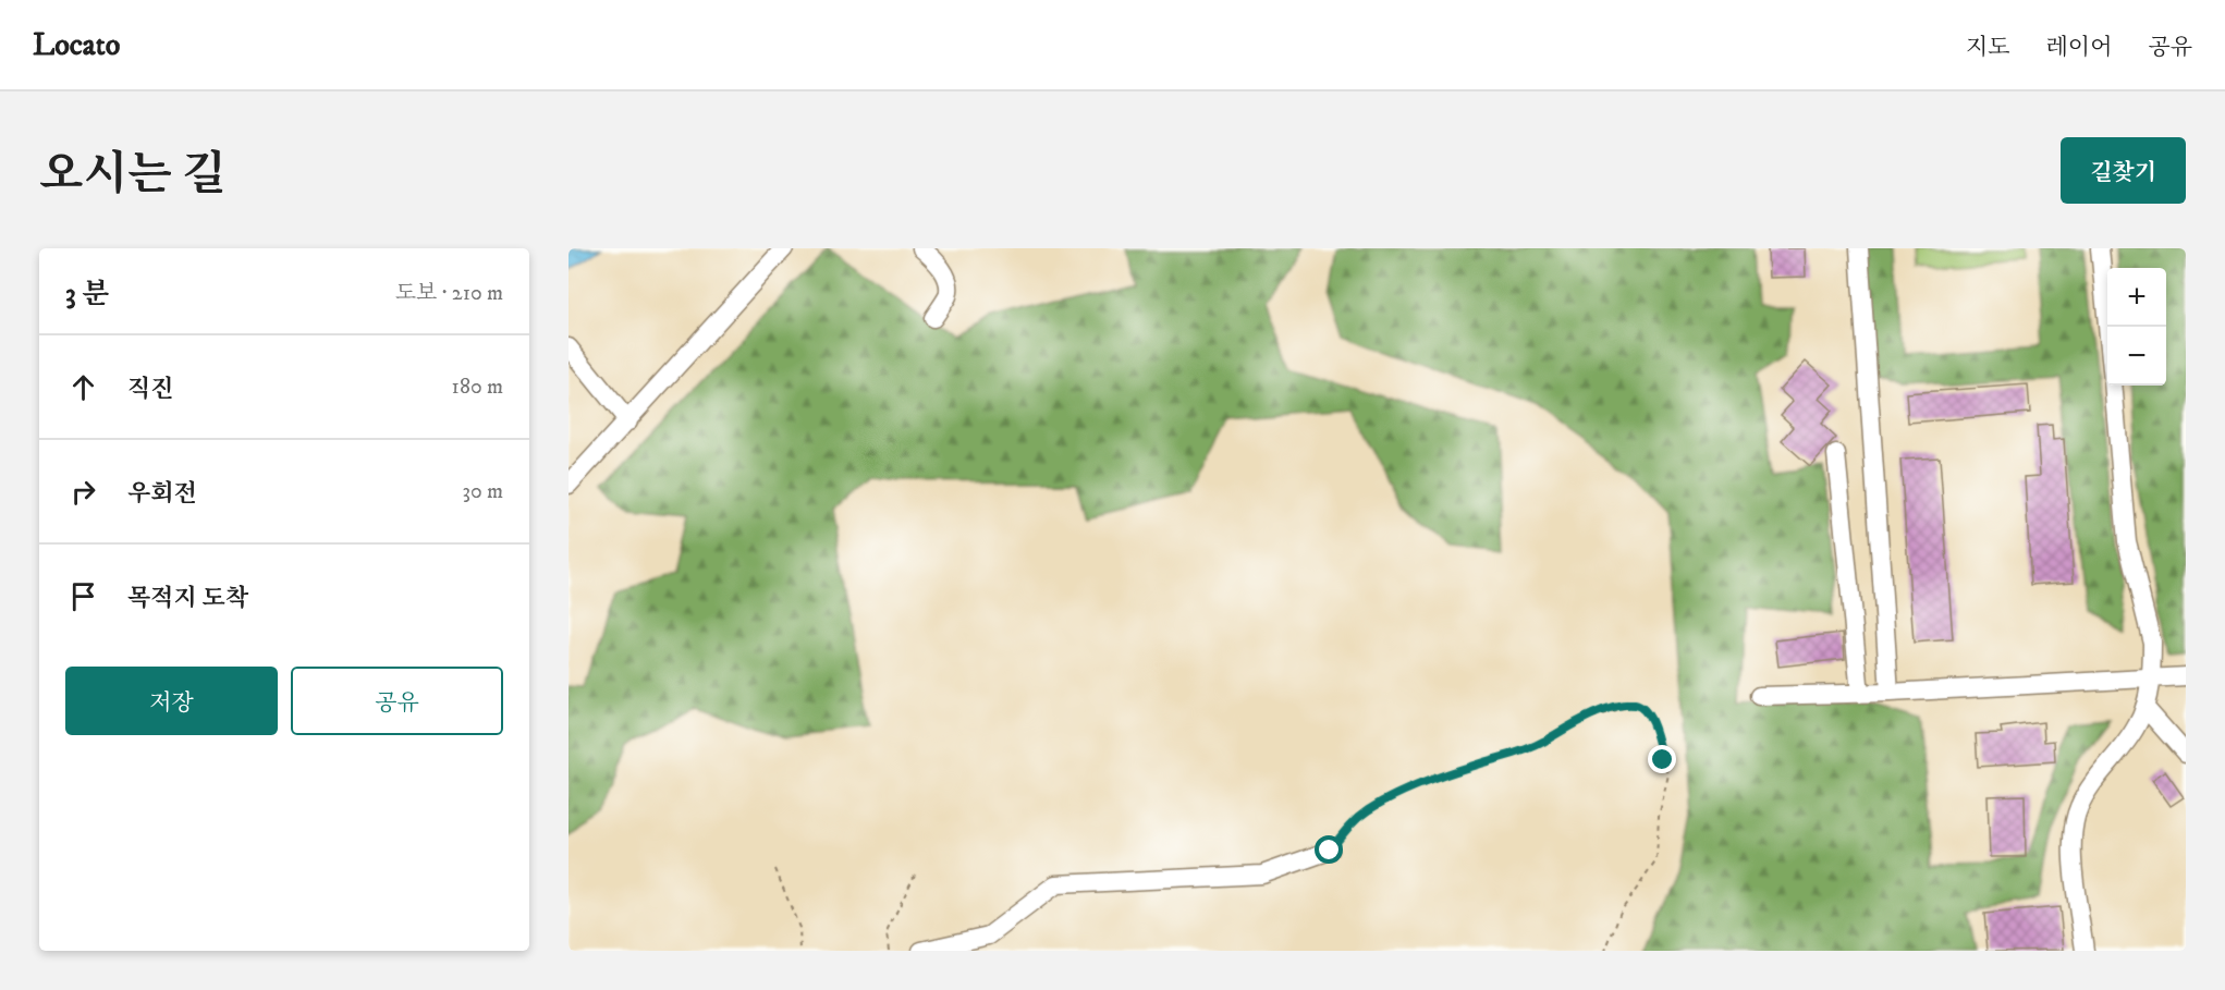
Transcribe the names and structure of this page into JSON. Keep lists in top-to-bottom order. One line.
{"page":{"header":"Locato","nav":["지도","레이어","공유"],"title":"오시는 길","buttons":["길찾기",["저장","공유"]],"heading":["3 분","도보 · 210 m"],"map_buttons":["+","−"],"list":[["직진","180 m"],["우회전","30 m"],"목적지 도착"]}}
